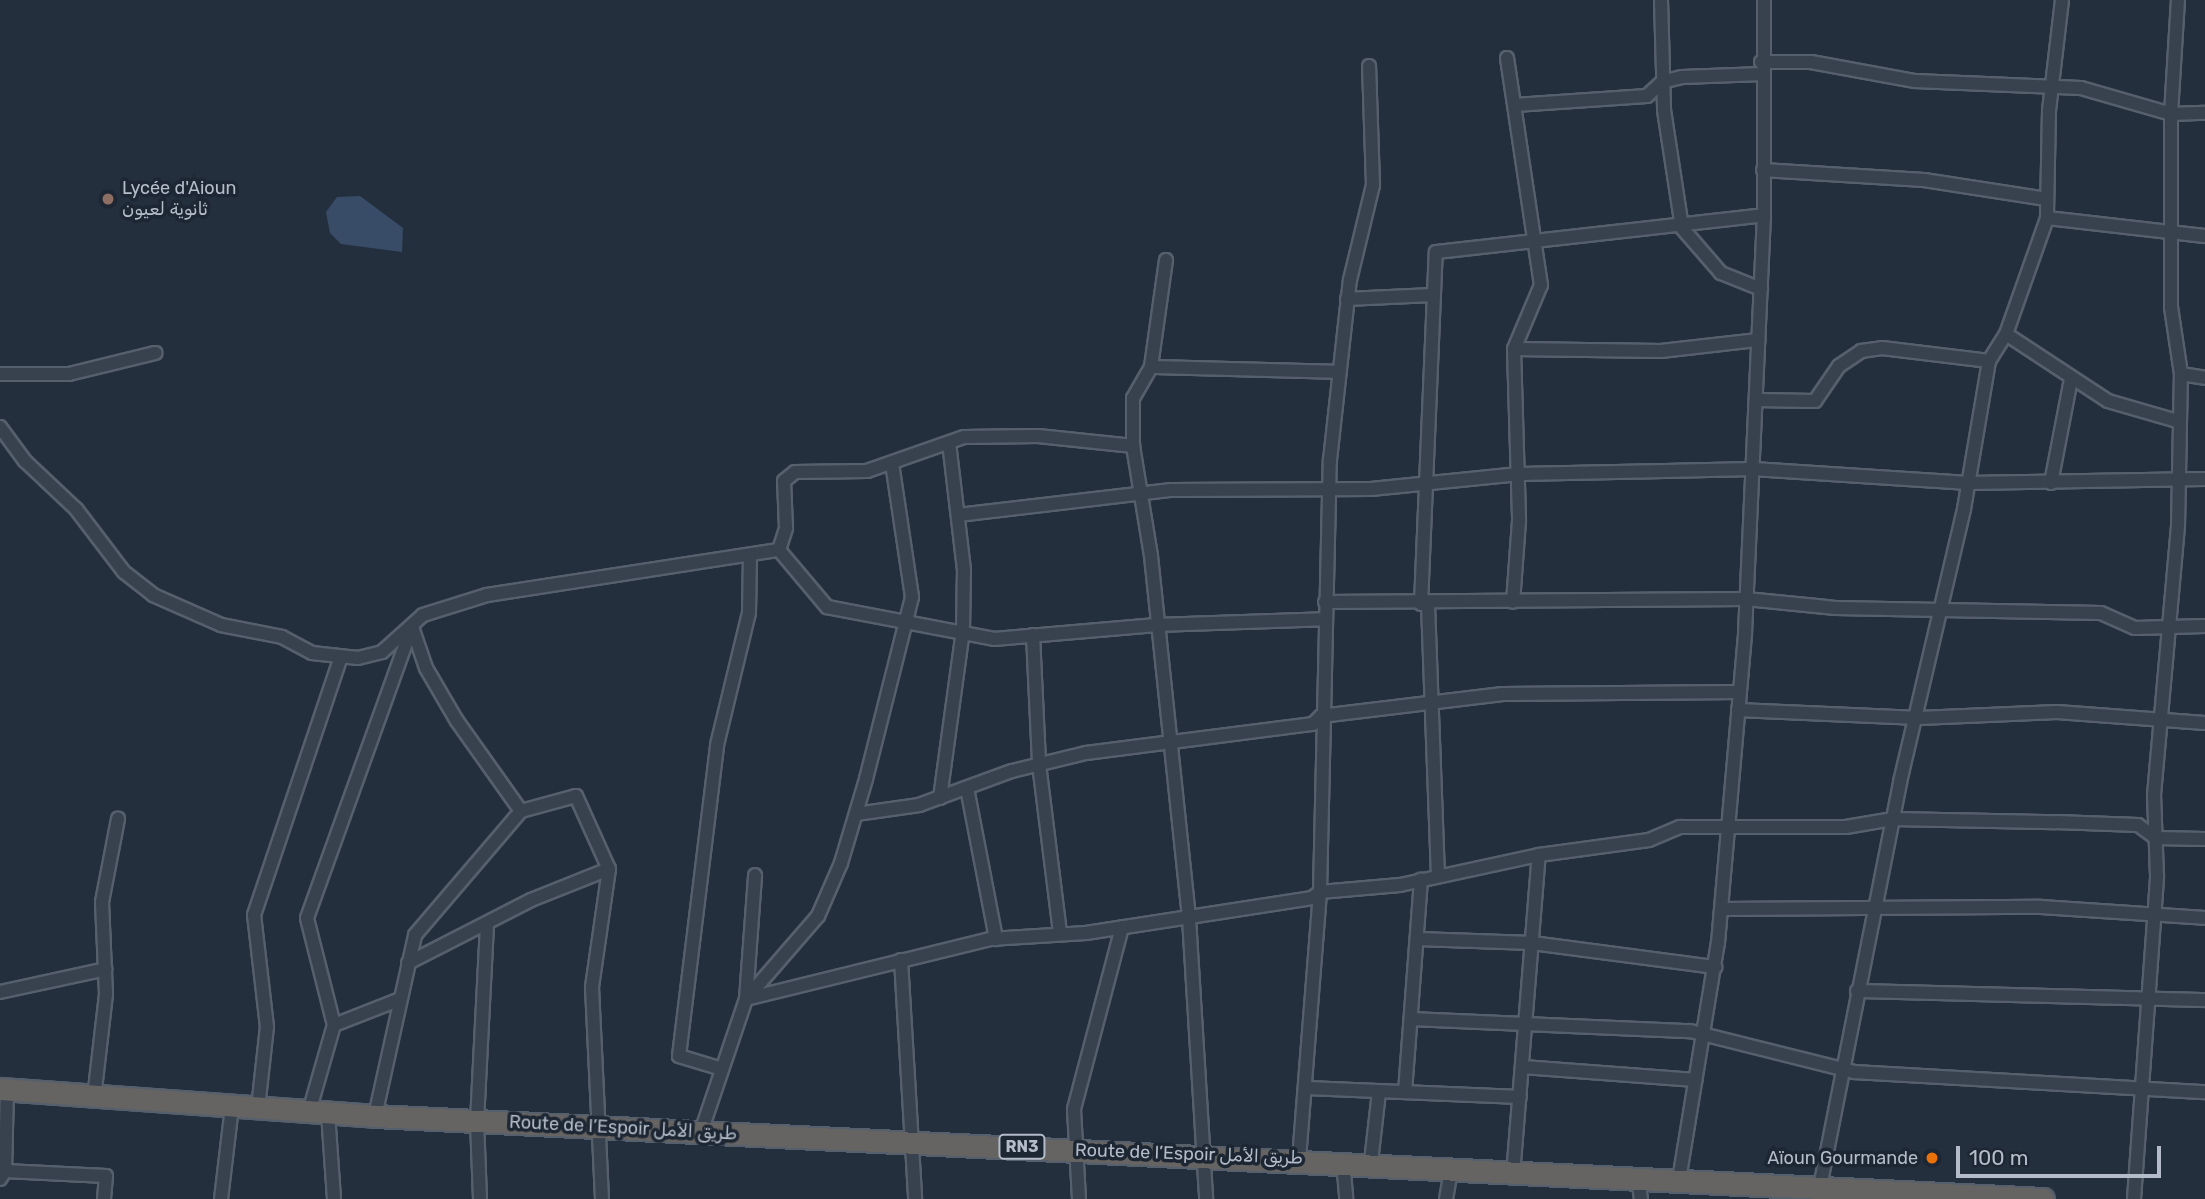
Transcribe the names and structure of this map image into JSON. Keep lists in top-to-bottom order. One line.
{"streets":{"highway":["Route de l’Espoir طريق الأمل","RN3"]},"places":["Lycée d'Aioun ثانوية لعيون","Aïoun Gourmande"],"scale_bar":"100 m"}
